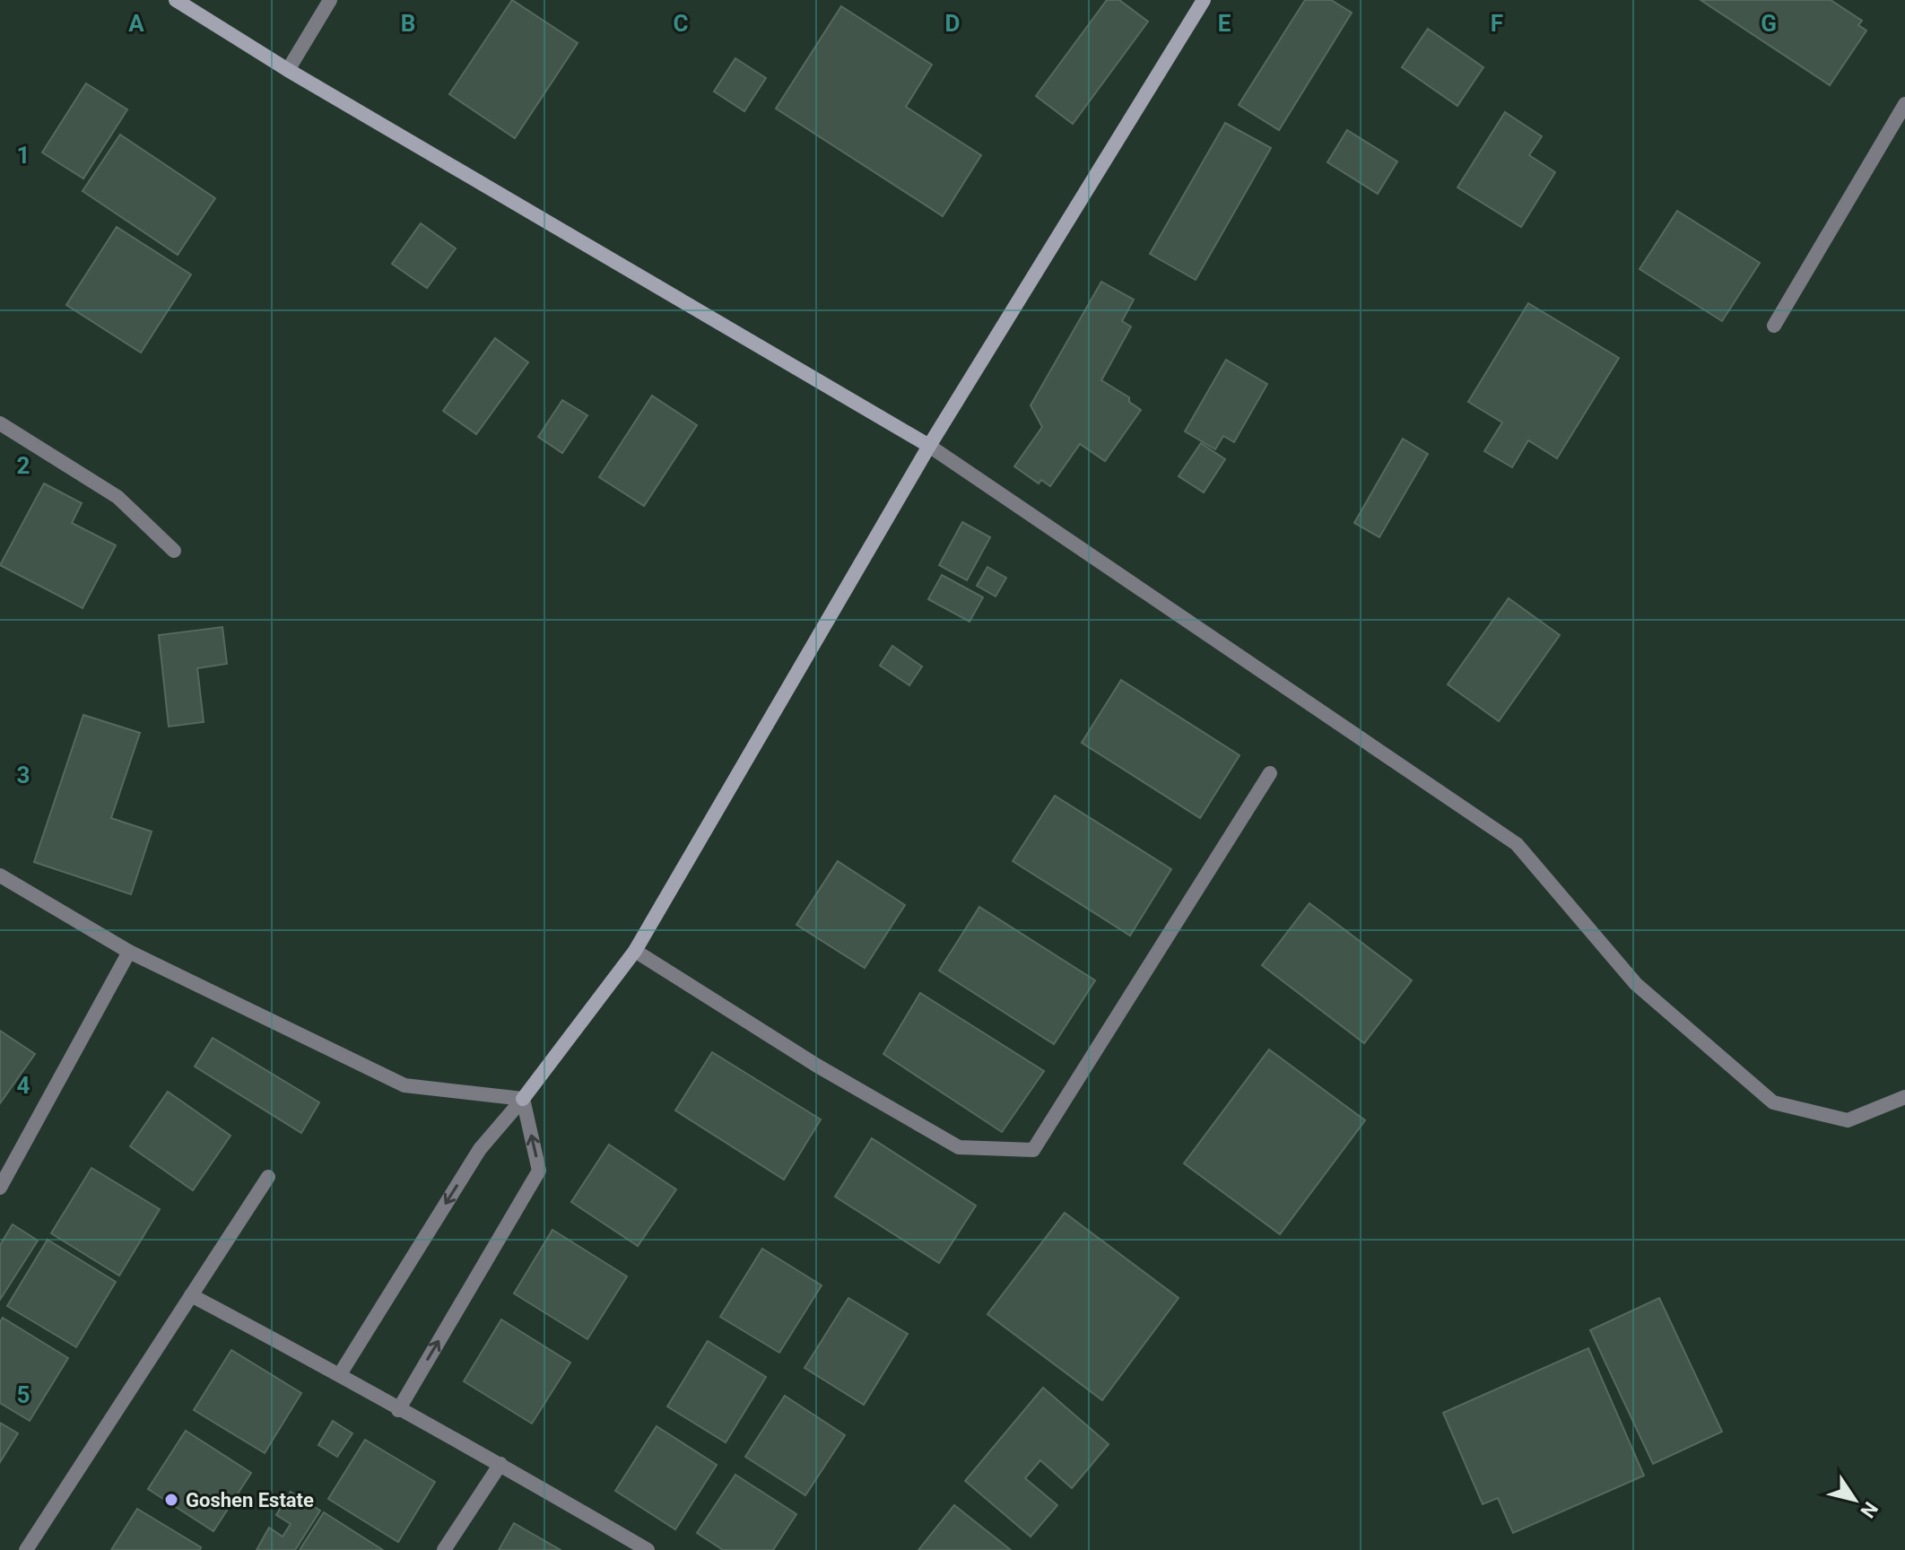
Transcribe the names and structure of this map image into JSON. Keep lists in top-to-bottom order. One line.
{"places":["Goshen Estate"],"north":"bottom right","grid":{"columns":["A","B","C","D","E","F","G"],"rows":["1","2","3","4","5"]}}
